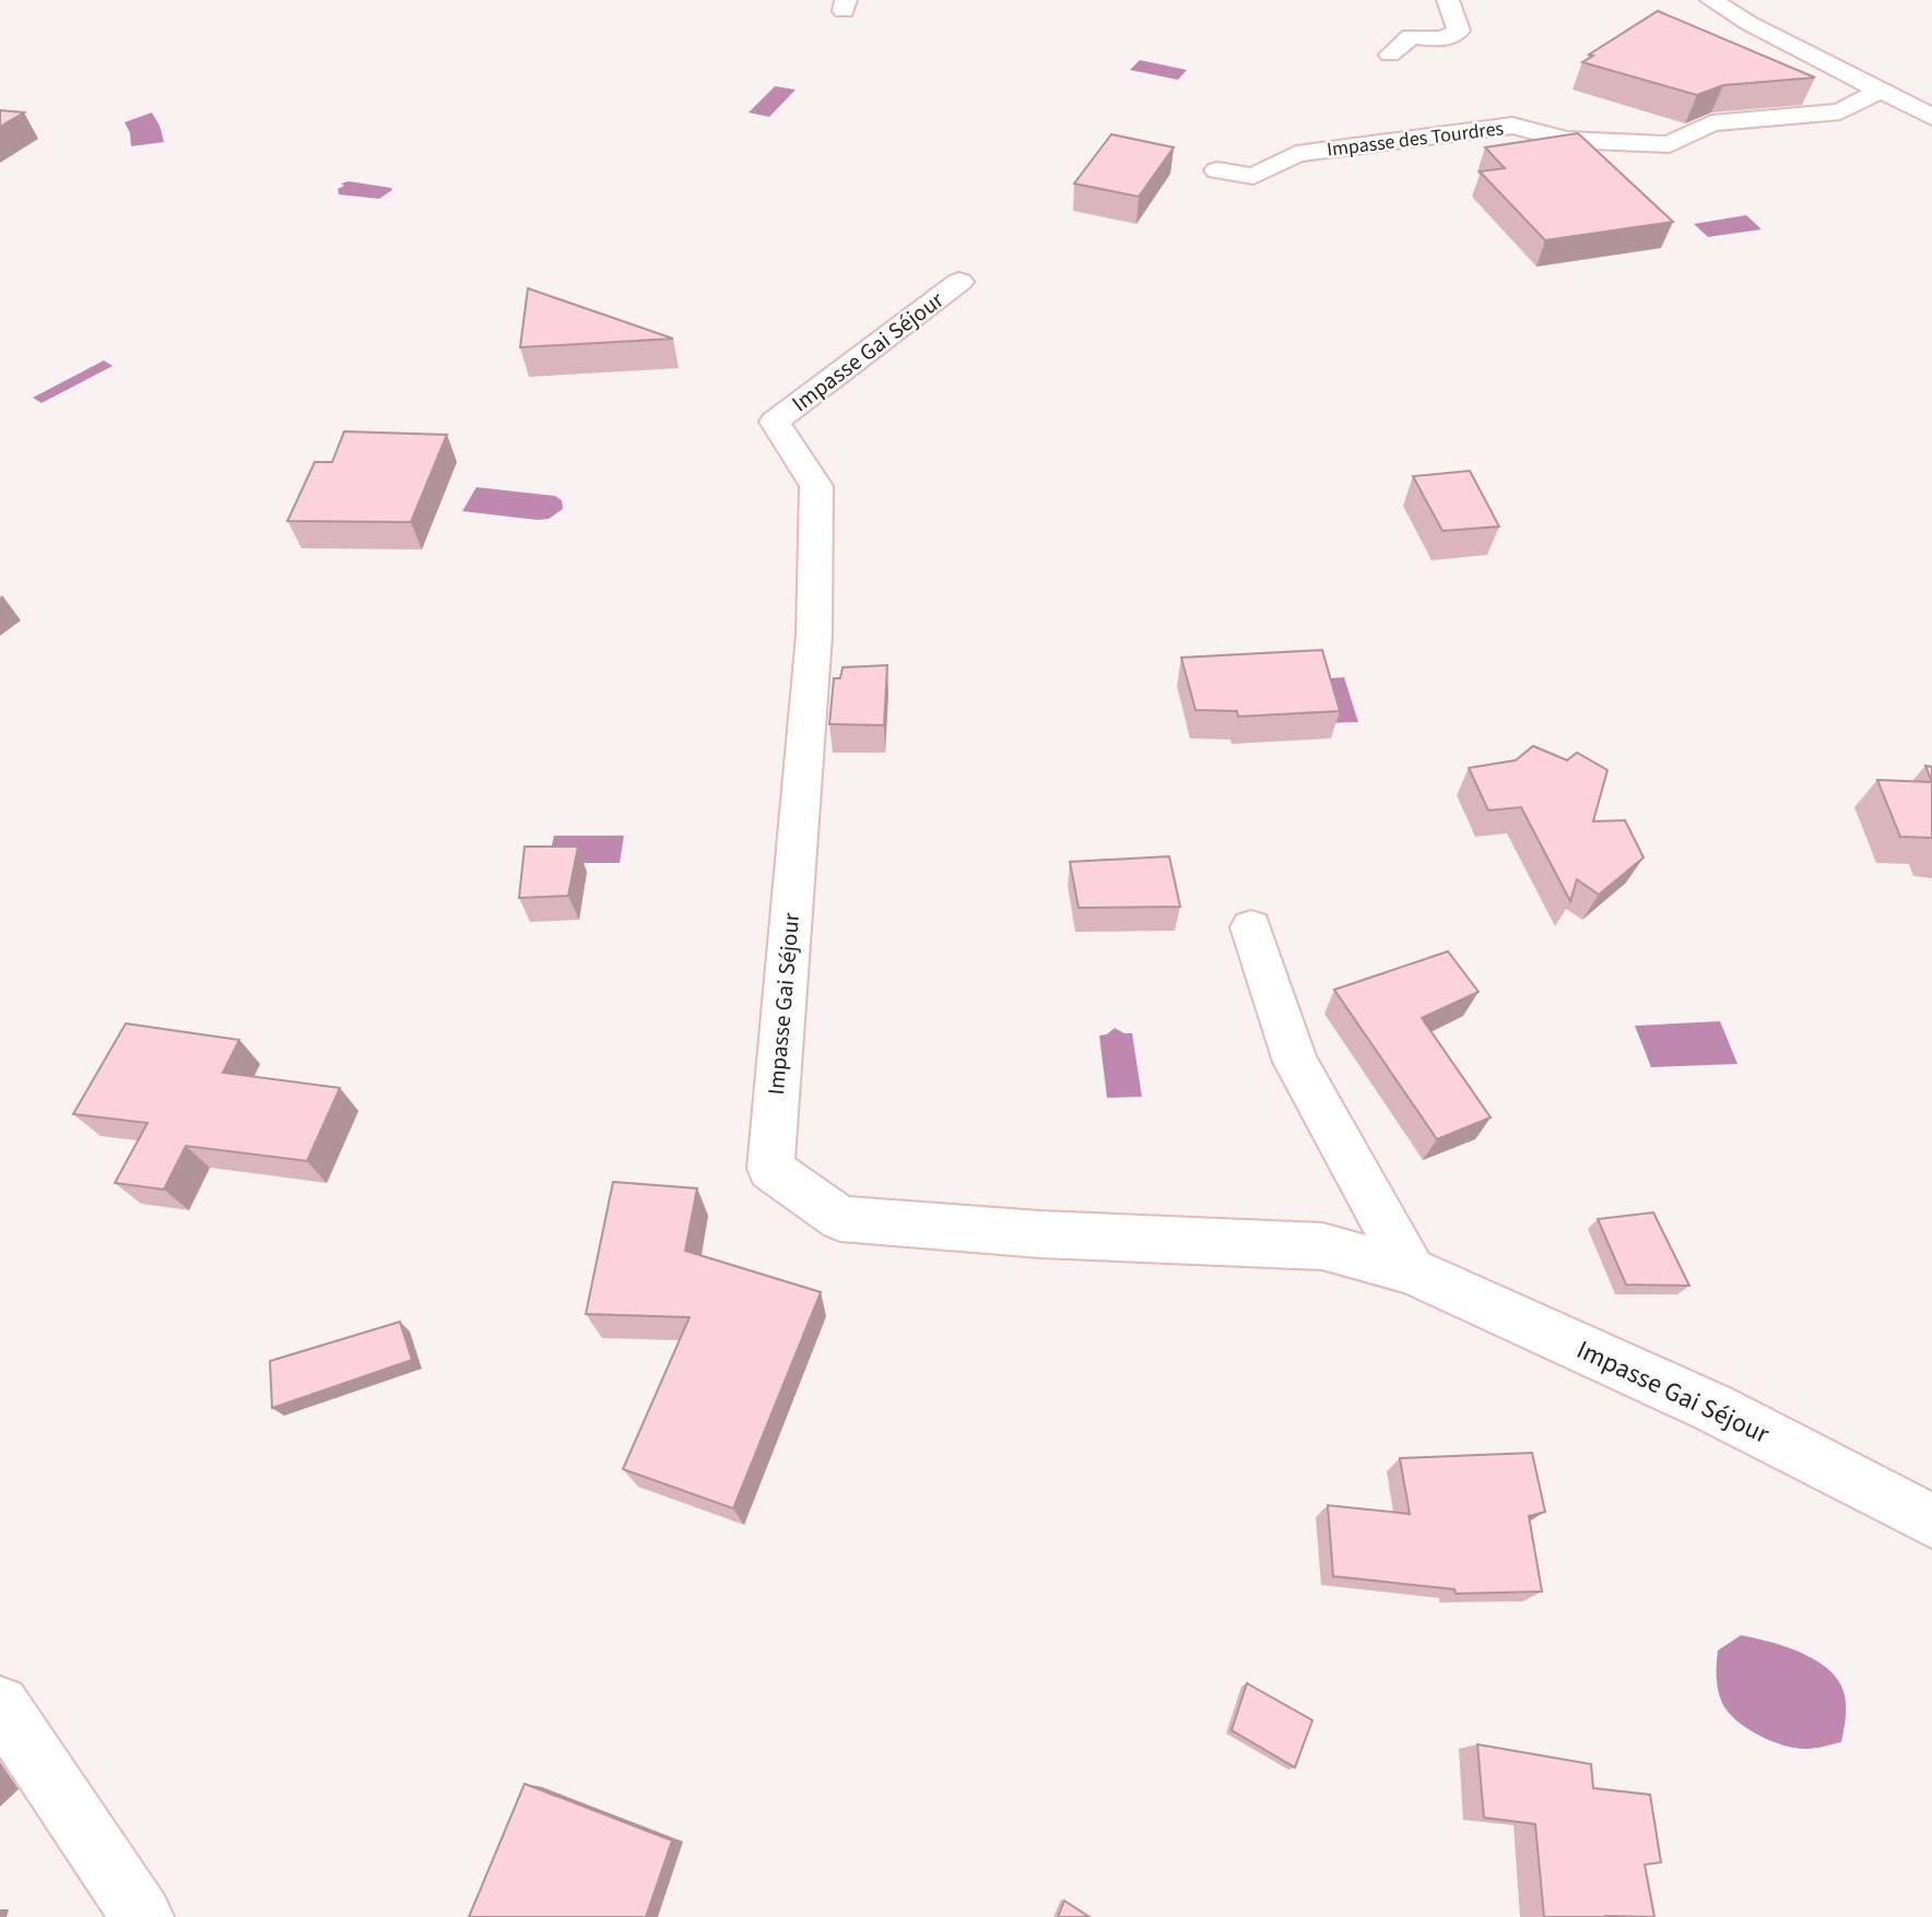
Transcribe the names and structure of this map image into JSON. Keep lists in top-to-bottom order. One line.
{"streets":{"street":["Impasse des Tourdres","Impasse Gai Séjour"]}}
